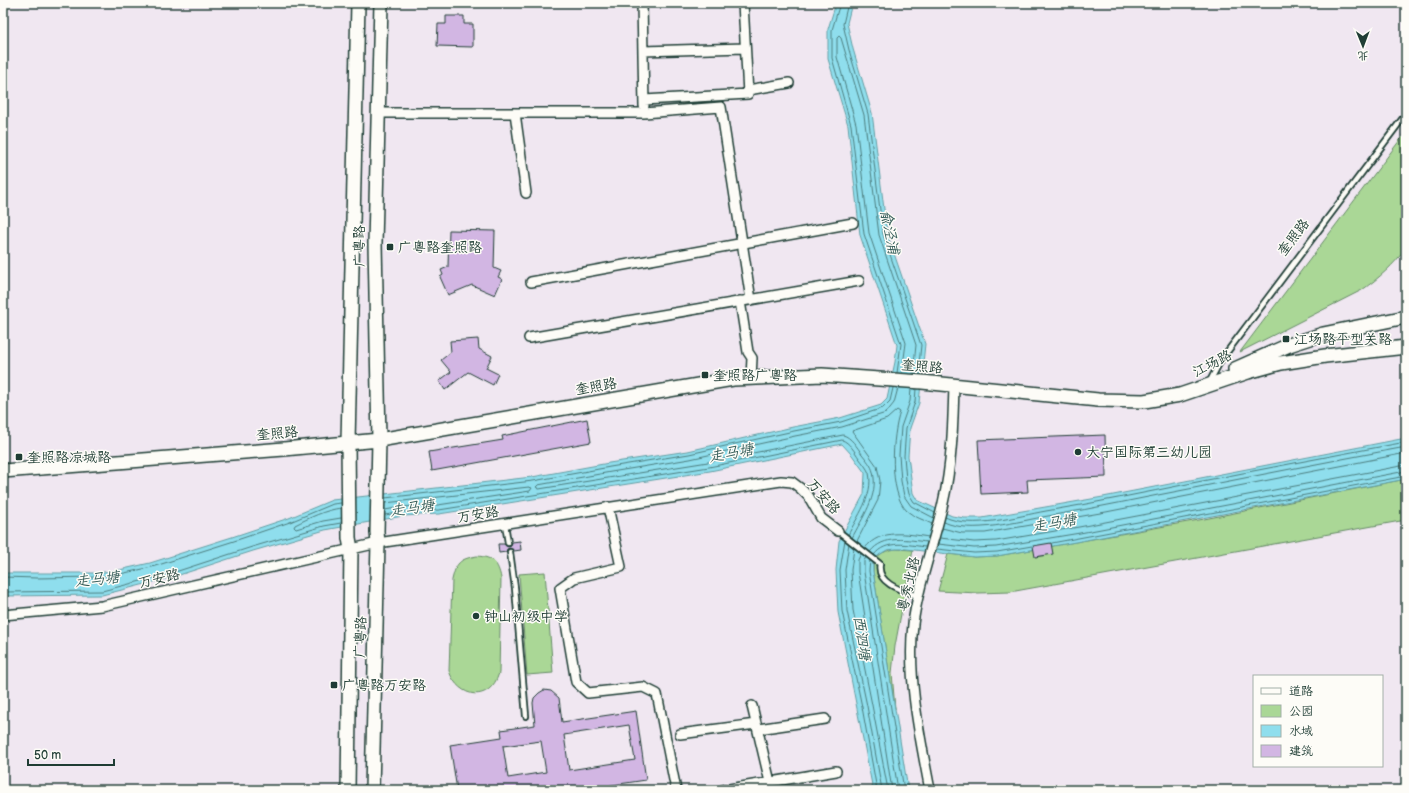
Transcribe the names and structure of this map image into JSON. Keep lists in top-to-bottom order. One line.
{"streets":{"main road":["奎照路","广粤路","江场路"],"street":["万安路","粤秀北路"]},"crossings":[["奎照路","广粤路"],["奎照路","江场路"],["奎照路","粤秀北路"],["广粤路","万安路"],["万安路","粤秀北路"]],"water":["俞泾浦","走马塘","西泗塘"],"places":{"transit":["广粤路奎照路","江场路平型关路","奎照路广粤路","奎照路凉城路","广粤路万安路"],"other":["大宁国际第三幼儿园","钟山初级中学"]},"legend":["道路","公园","水域","建筑"],"scale_bar":"50 m","north":"bottom"}
